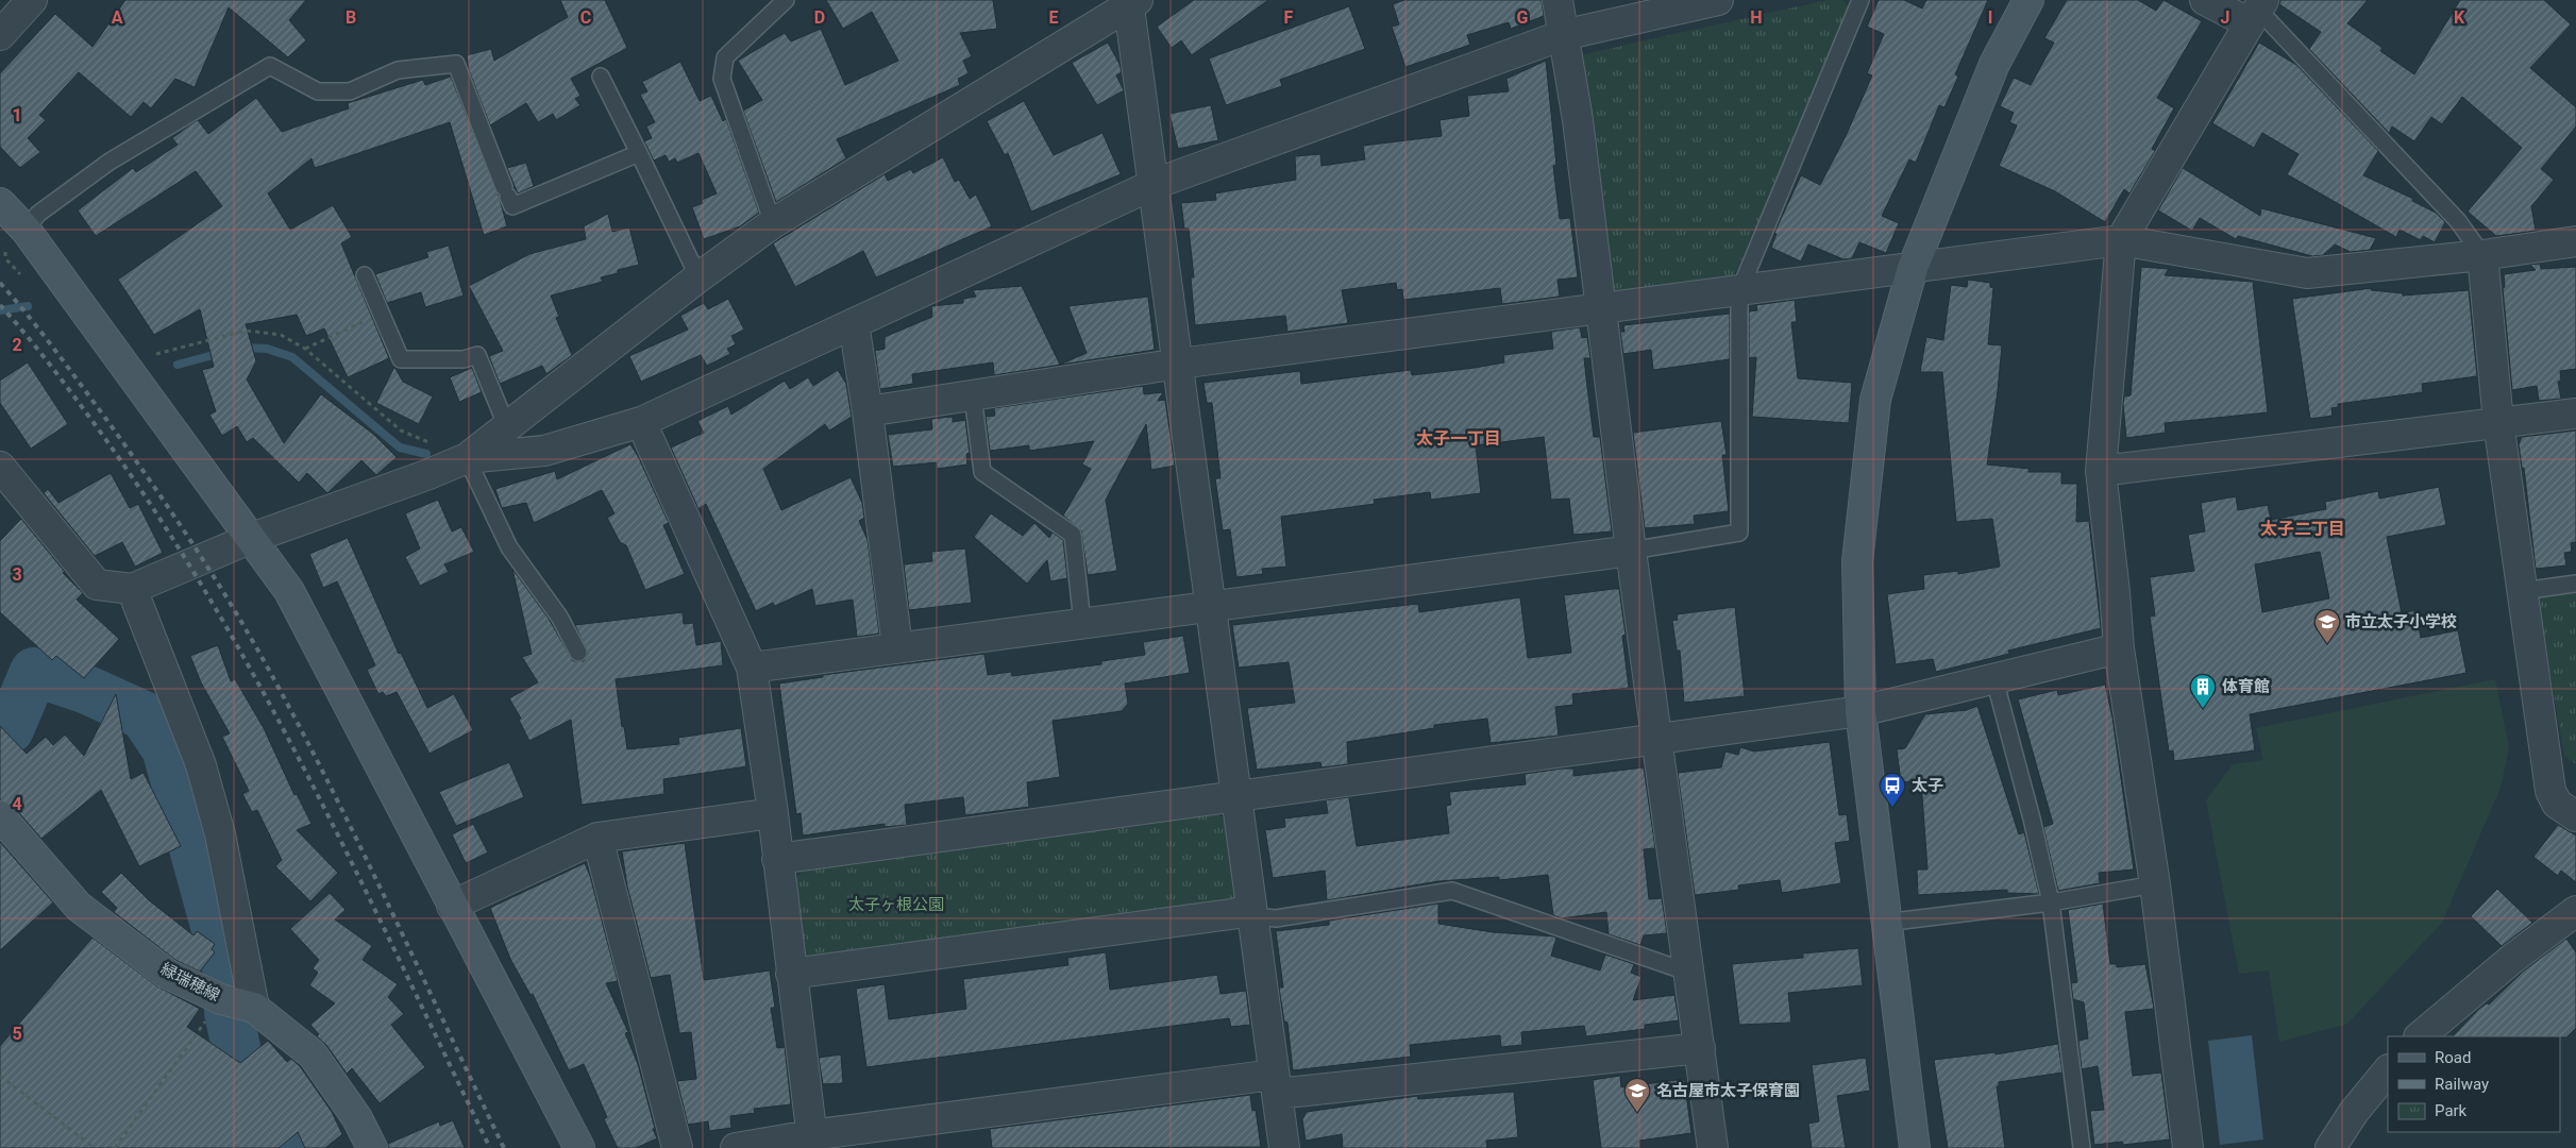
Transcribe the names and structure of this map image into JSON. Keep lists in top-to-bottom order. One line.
{"streets":{"street":["緑瑞穂線"]},"districts":["太子一丁目","太子二丁目"],"parks":["太子ヶ根公園"],"places":{"school or university":["市立太子小学校","名古屋市太子保育園"],"building":["体育館"],"bus stop":["太子"]},"legend":["Road","Railway","Park"],"grid":{"columns":["A","B","C","D","E","F","G","H","I","J","K"],"rows":["1","2","3","4","5"]}}
